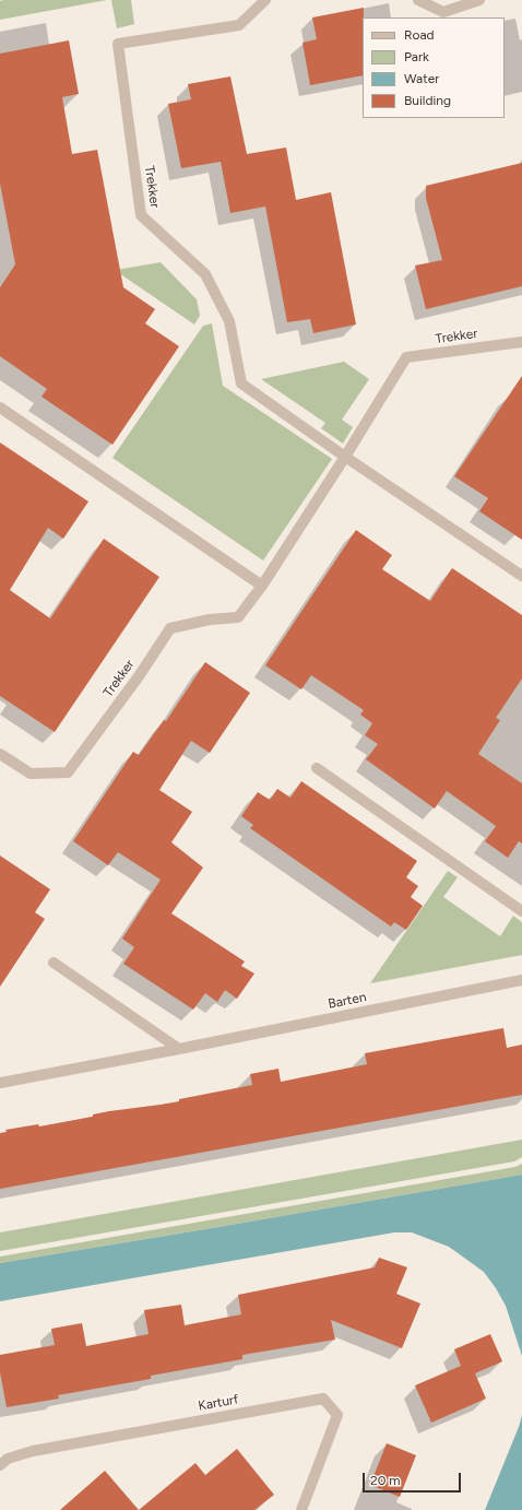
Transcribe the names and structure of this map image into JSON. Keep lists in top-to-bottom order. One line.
{"streets":{"street":["Trekker","Barten","Karturf"]},"legend":["Road","Park","Water","Building"],"scale_bar":"20 m"}
